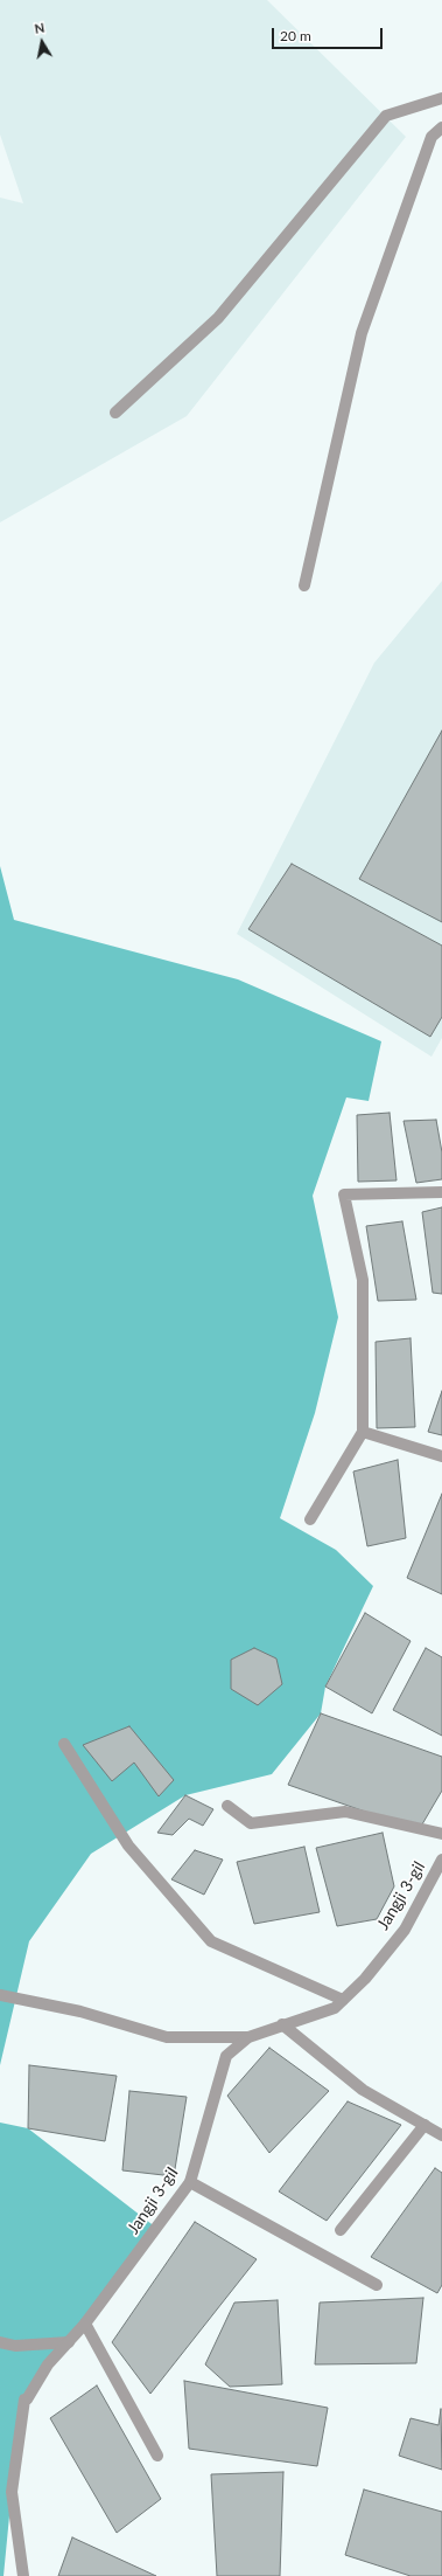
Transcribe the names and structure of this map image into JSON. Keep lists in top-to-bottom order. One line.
{"streets":{"street":["Jangji 3-gil"]},"scale_bar":"20 m","north":"top"}
